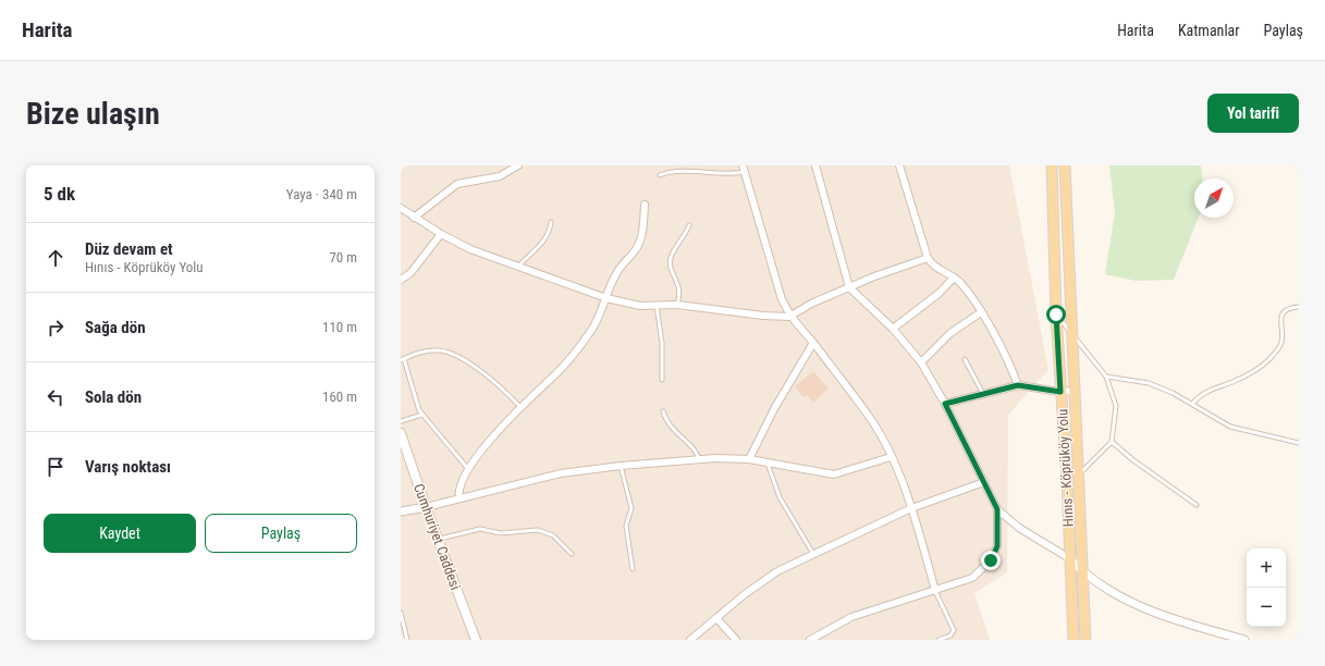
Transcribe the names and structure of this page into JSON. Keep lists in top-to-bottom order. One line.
{"streets":{"main road":["Hınıs - Köprüköy Yolu","Cumhuriyet Caddesi"]},"north":"top right","page":{"header":"Harita","nav":["Harita","Katmanlar","Paylaş"],"buttons":["Yol tarifi",["Kaydet","Paylaş"]],"title":"Bize ulaşın","heading":["5 dk","Yaya · 340 m"],"list":[["Düz devam et","Hınıs - Köprüköy Yolu","70 m"],["Sağa dön","110 m"],["Sola dön","160 m"],"Varış noktası"],"map_buttons":["+","−"]}}
